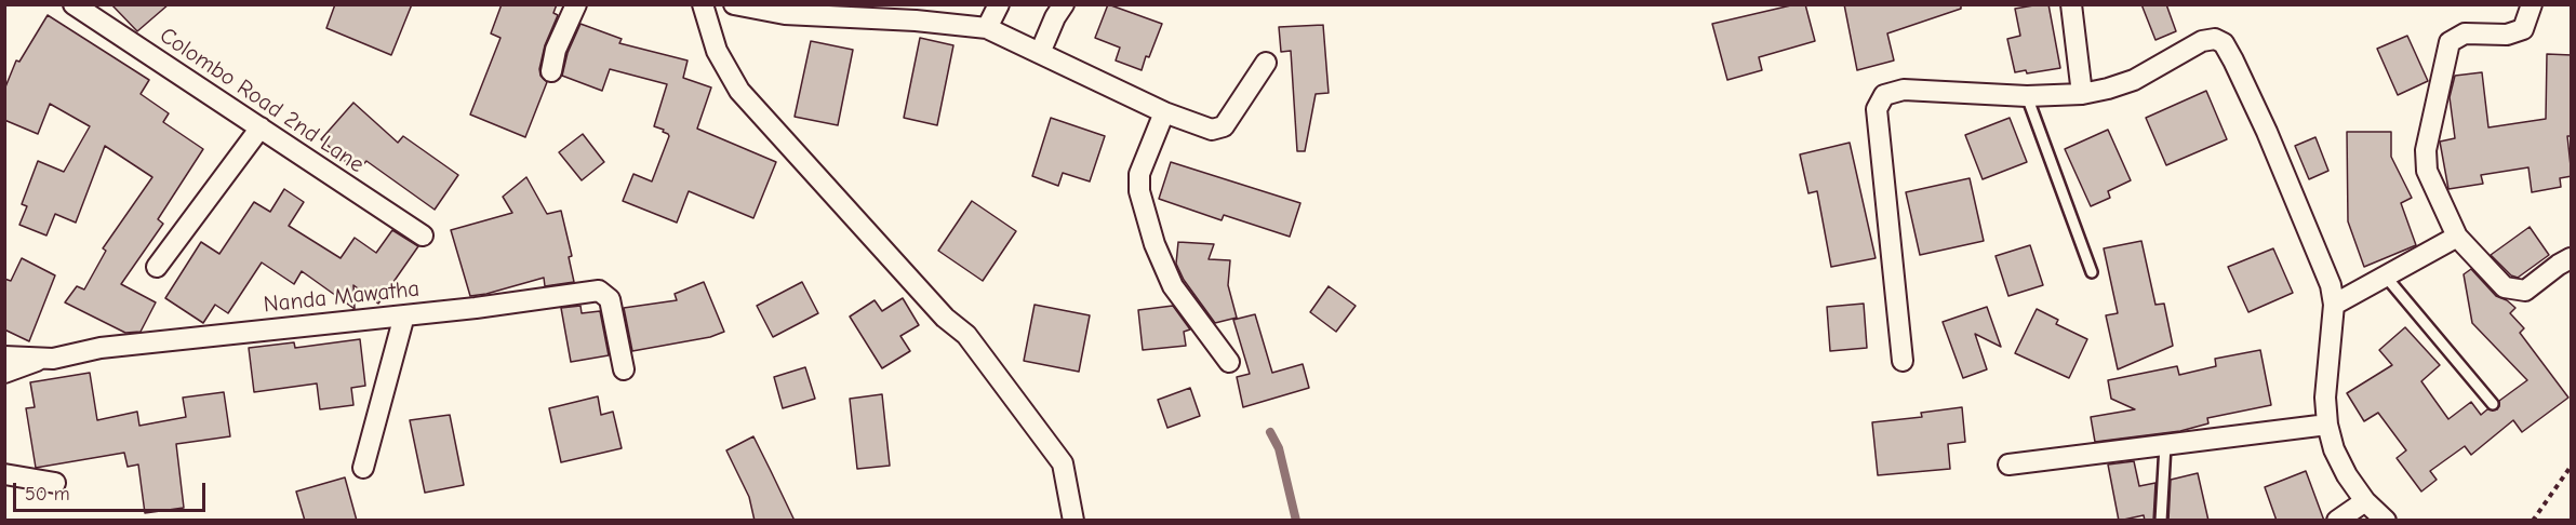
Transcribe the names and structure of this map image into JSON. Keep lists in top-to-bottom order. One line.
{"streets":{"street":["Colombo Road 2nd Lane","Nanda Mawatha"]},"scale_bar":"50 m"}
